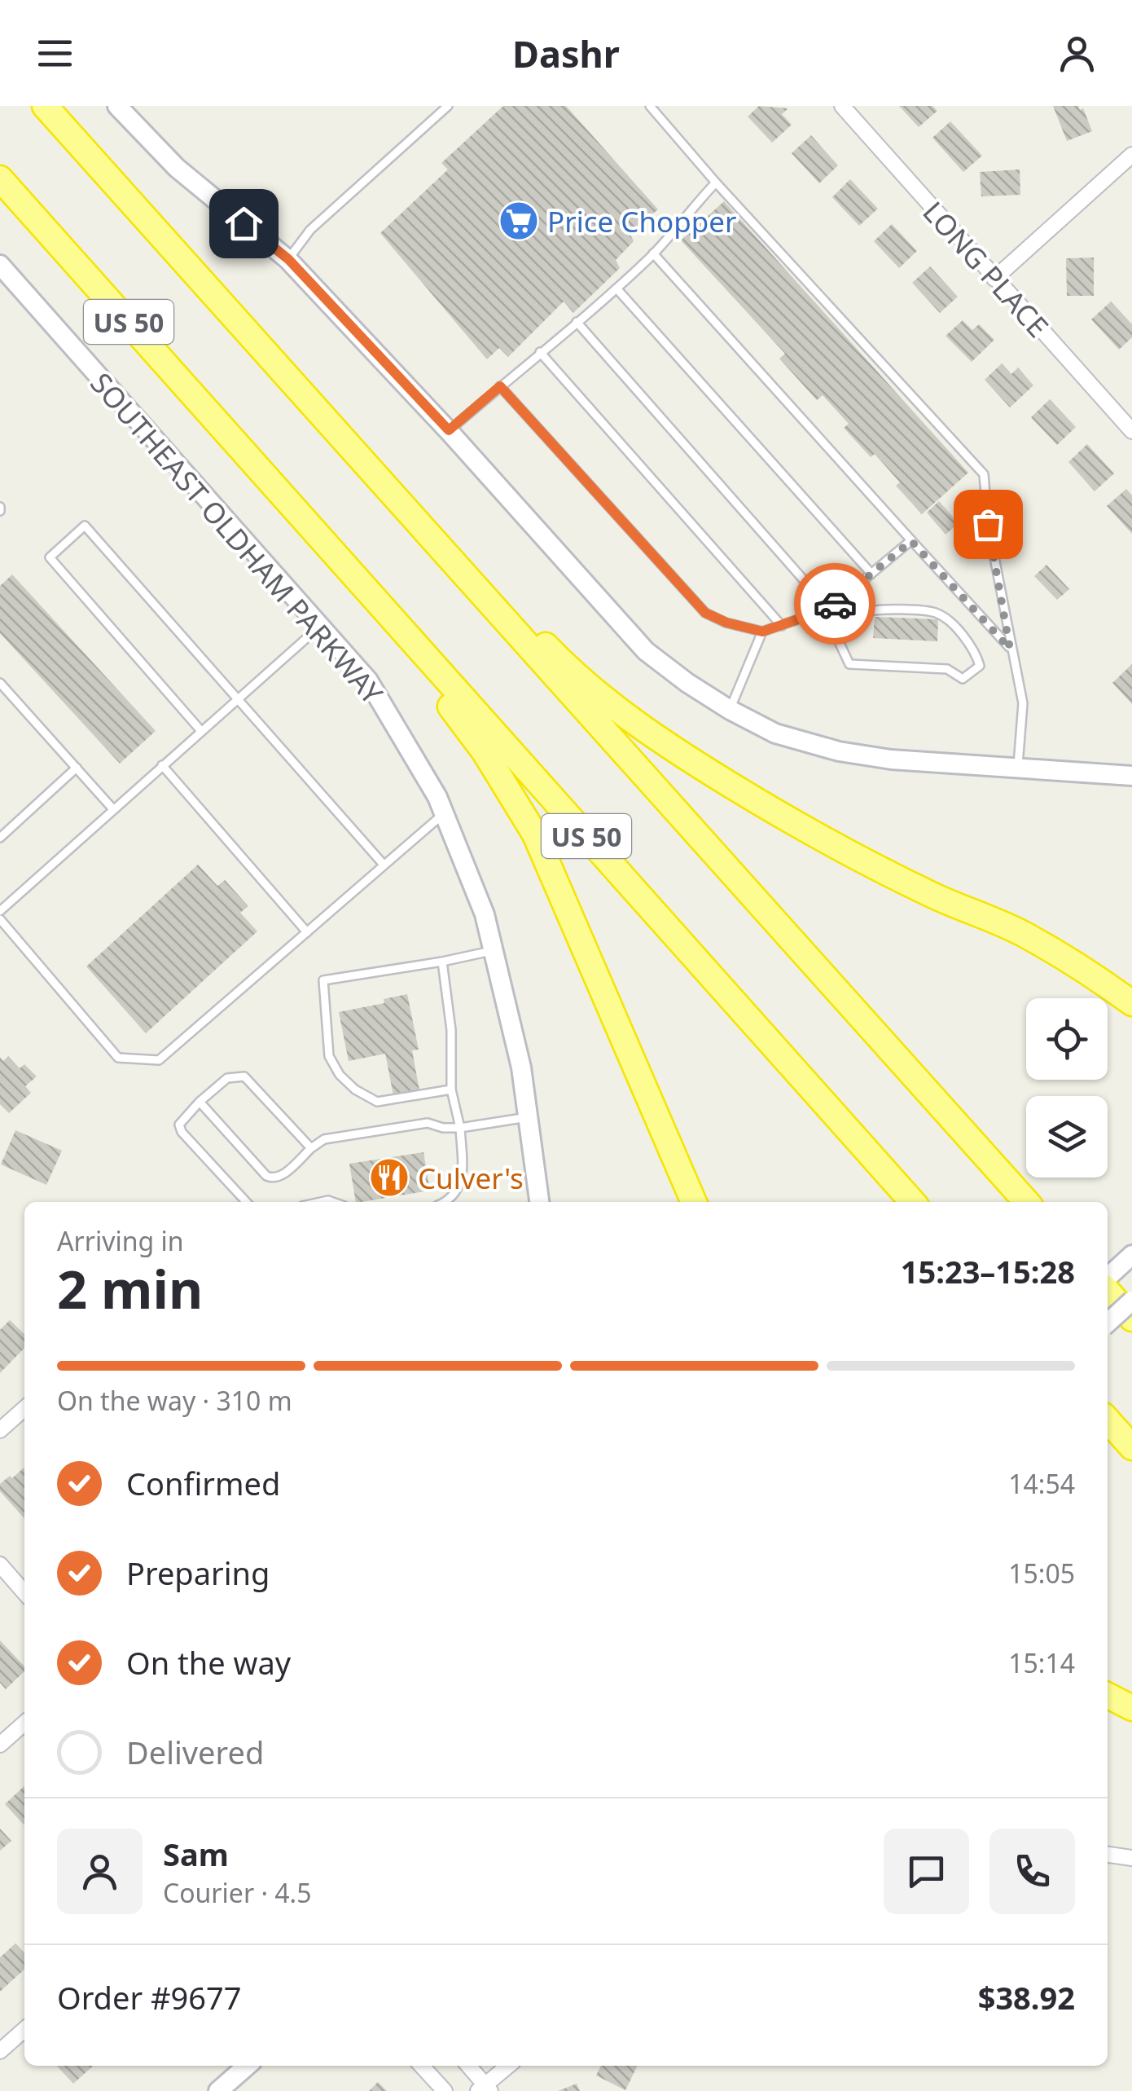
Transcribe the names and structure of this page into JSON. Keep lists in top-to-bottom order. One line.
{"streets":{"highway":["US 50"],"street":["LONG PLACE","SOUTHEAST OLDHAM PARKWAY"]},"places":{"supermarket":["Price Chopper"],"restaurant":["Culver's"]},"page":{"header":"Dashr","heading":["2 min","Arriving in","15:23–15:28"],"panel":["Sam","Courier · 4.5","Order #9677","$38.92"],"bar":"On the way · 310 m","list":[["Confirmed","14:54"],["Preparing","15:05"],["On the way","15:14"],"Delivered"]}}
